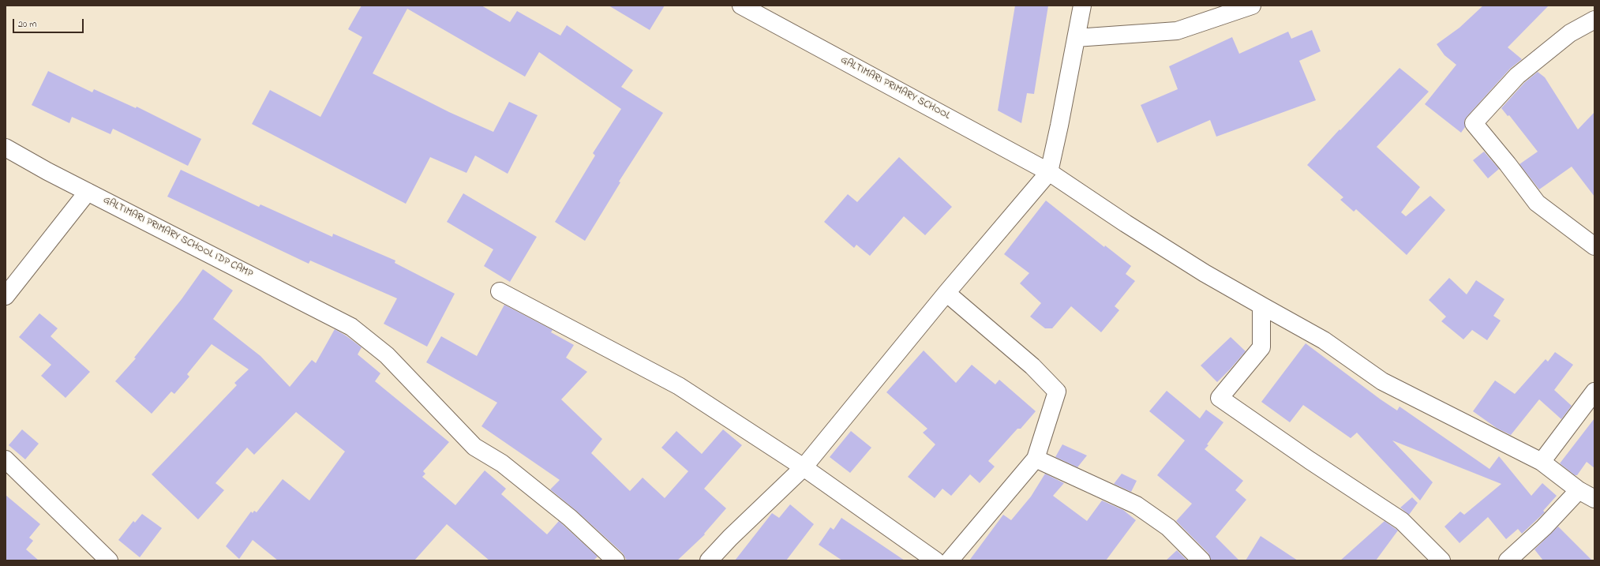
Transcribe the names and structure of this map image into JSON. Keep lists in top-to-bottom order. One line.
{"streets":{"street":["GALTIMARI PRIMARY SCHOOL","GALTIMARI PRIMARY SCHOOL IDP CAMP"]},"scale_bar":"20 m"}
